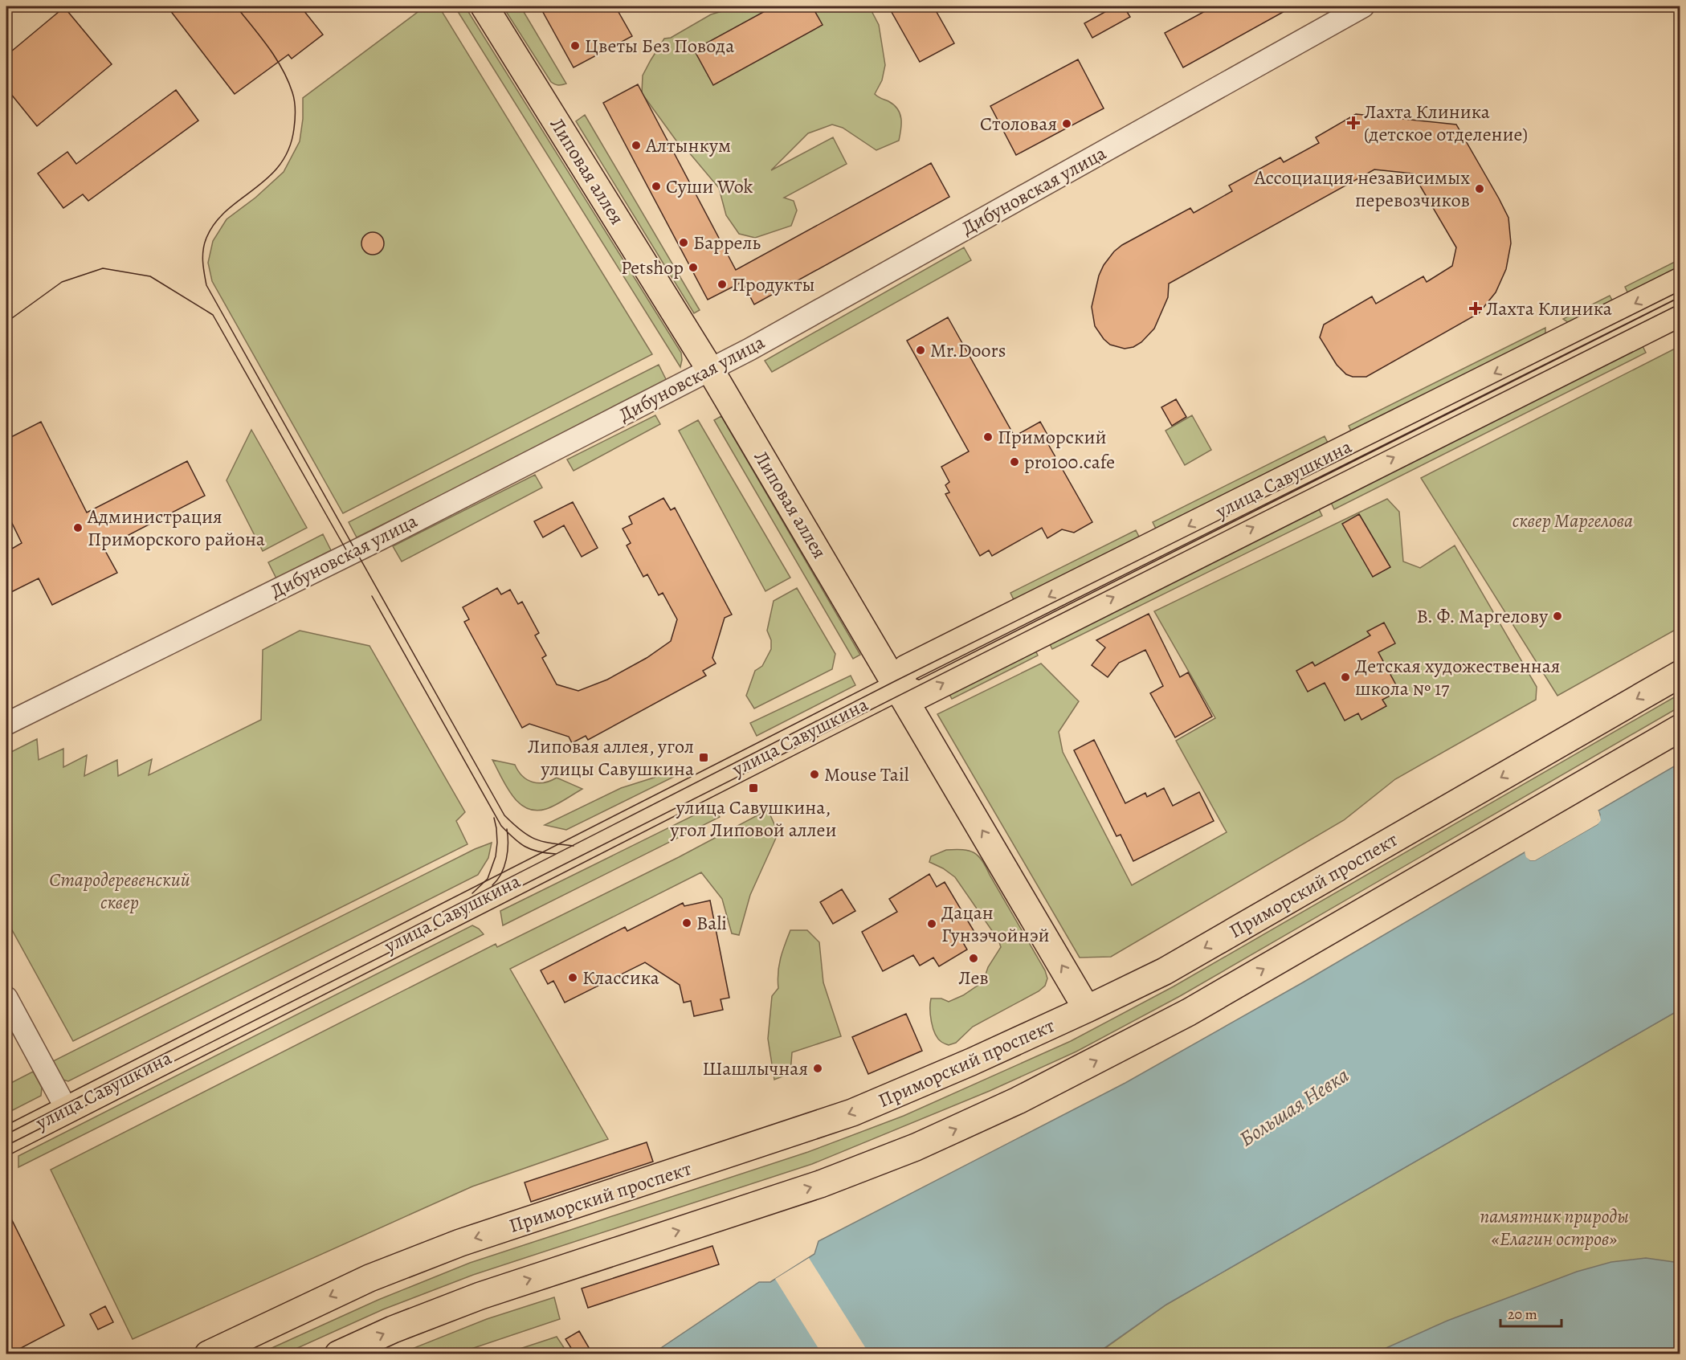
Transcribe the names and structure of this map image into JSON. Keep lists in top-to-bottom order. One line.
{"streets":{"main road":["Липовая аллея","улица Савушкина","Приморский проспект"],"street":["Дибуновская улица"]},"crossings":[["Липовая аллея","Дибуновская улица"],["Липовая аллея","улица Савушкина"],["Липовая аллея","Приморский проспект"]],"water":["Большая Невка"],"parks":["сквер Маргелова","Стародеревенский сквер","памятник природы «Елагин остров»"],"places":{"other":["Цветы Без Повода","Столовая","Алтынкум","Суши Wok","Ассоциация независимых перевозчиков","Баррель","Petshop","Продукты","Mr.Doors","Приморский","pro100.cafe","Администрация Приморского района","В. Ф. Маргелову","Детская художественная школа № 17","Mouse Tail","Bali","Дацан Гунзэчойнэй","Лев","Классика","Шашлычная"],"health":["Лахта Клиника (детское отделение)","Лахта Клиника"],"transit":["Липовая аллея, угол улицы Савушкина","улица Савушкина, угол Липовой аллеи"]},"scale_bar":"20 m"}
